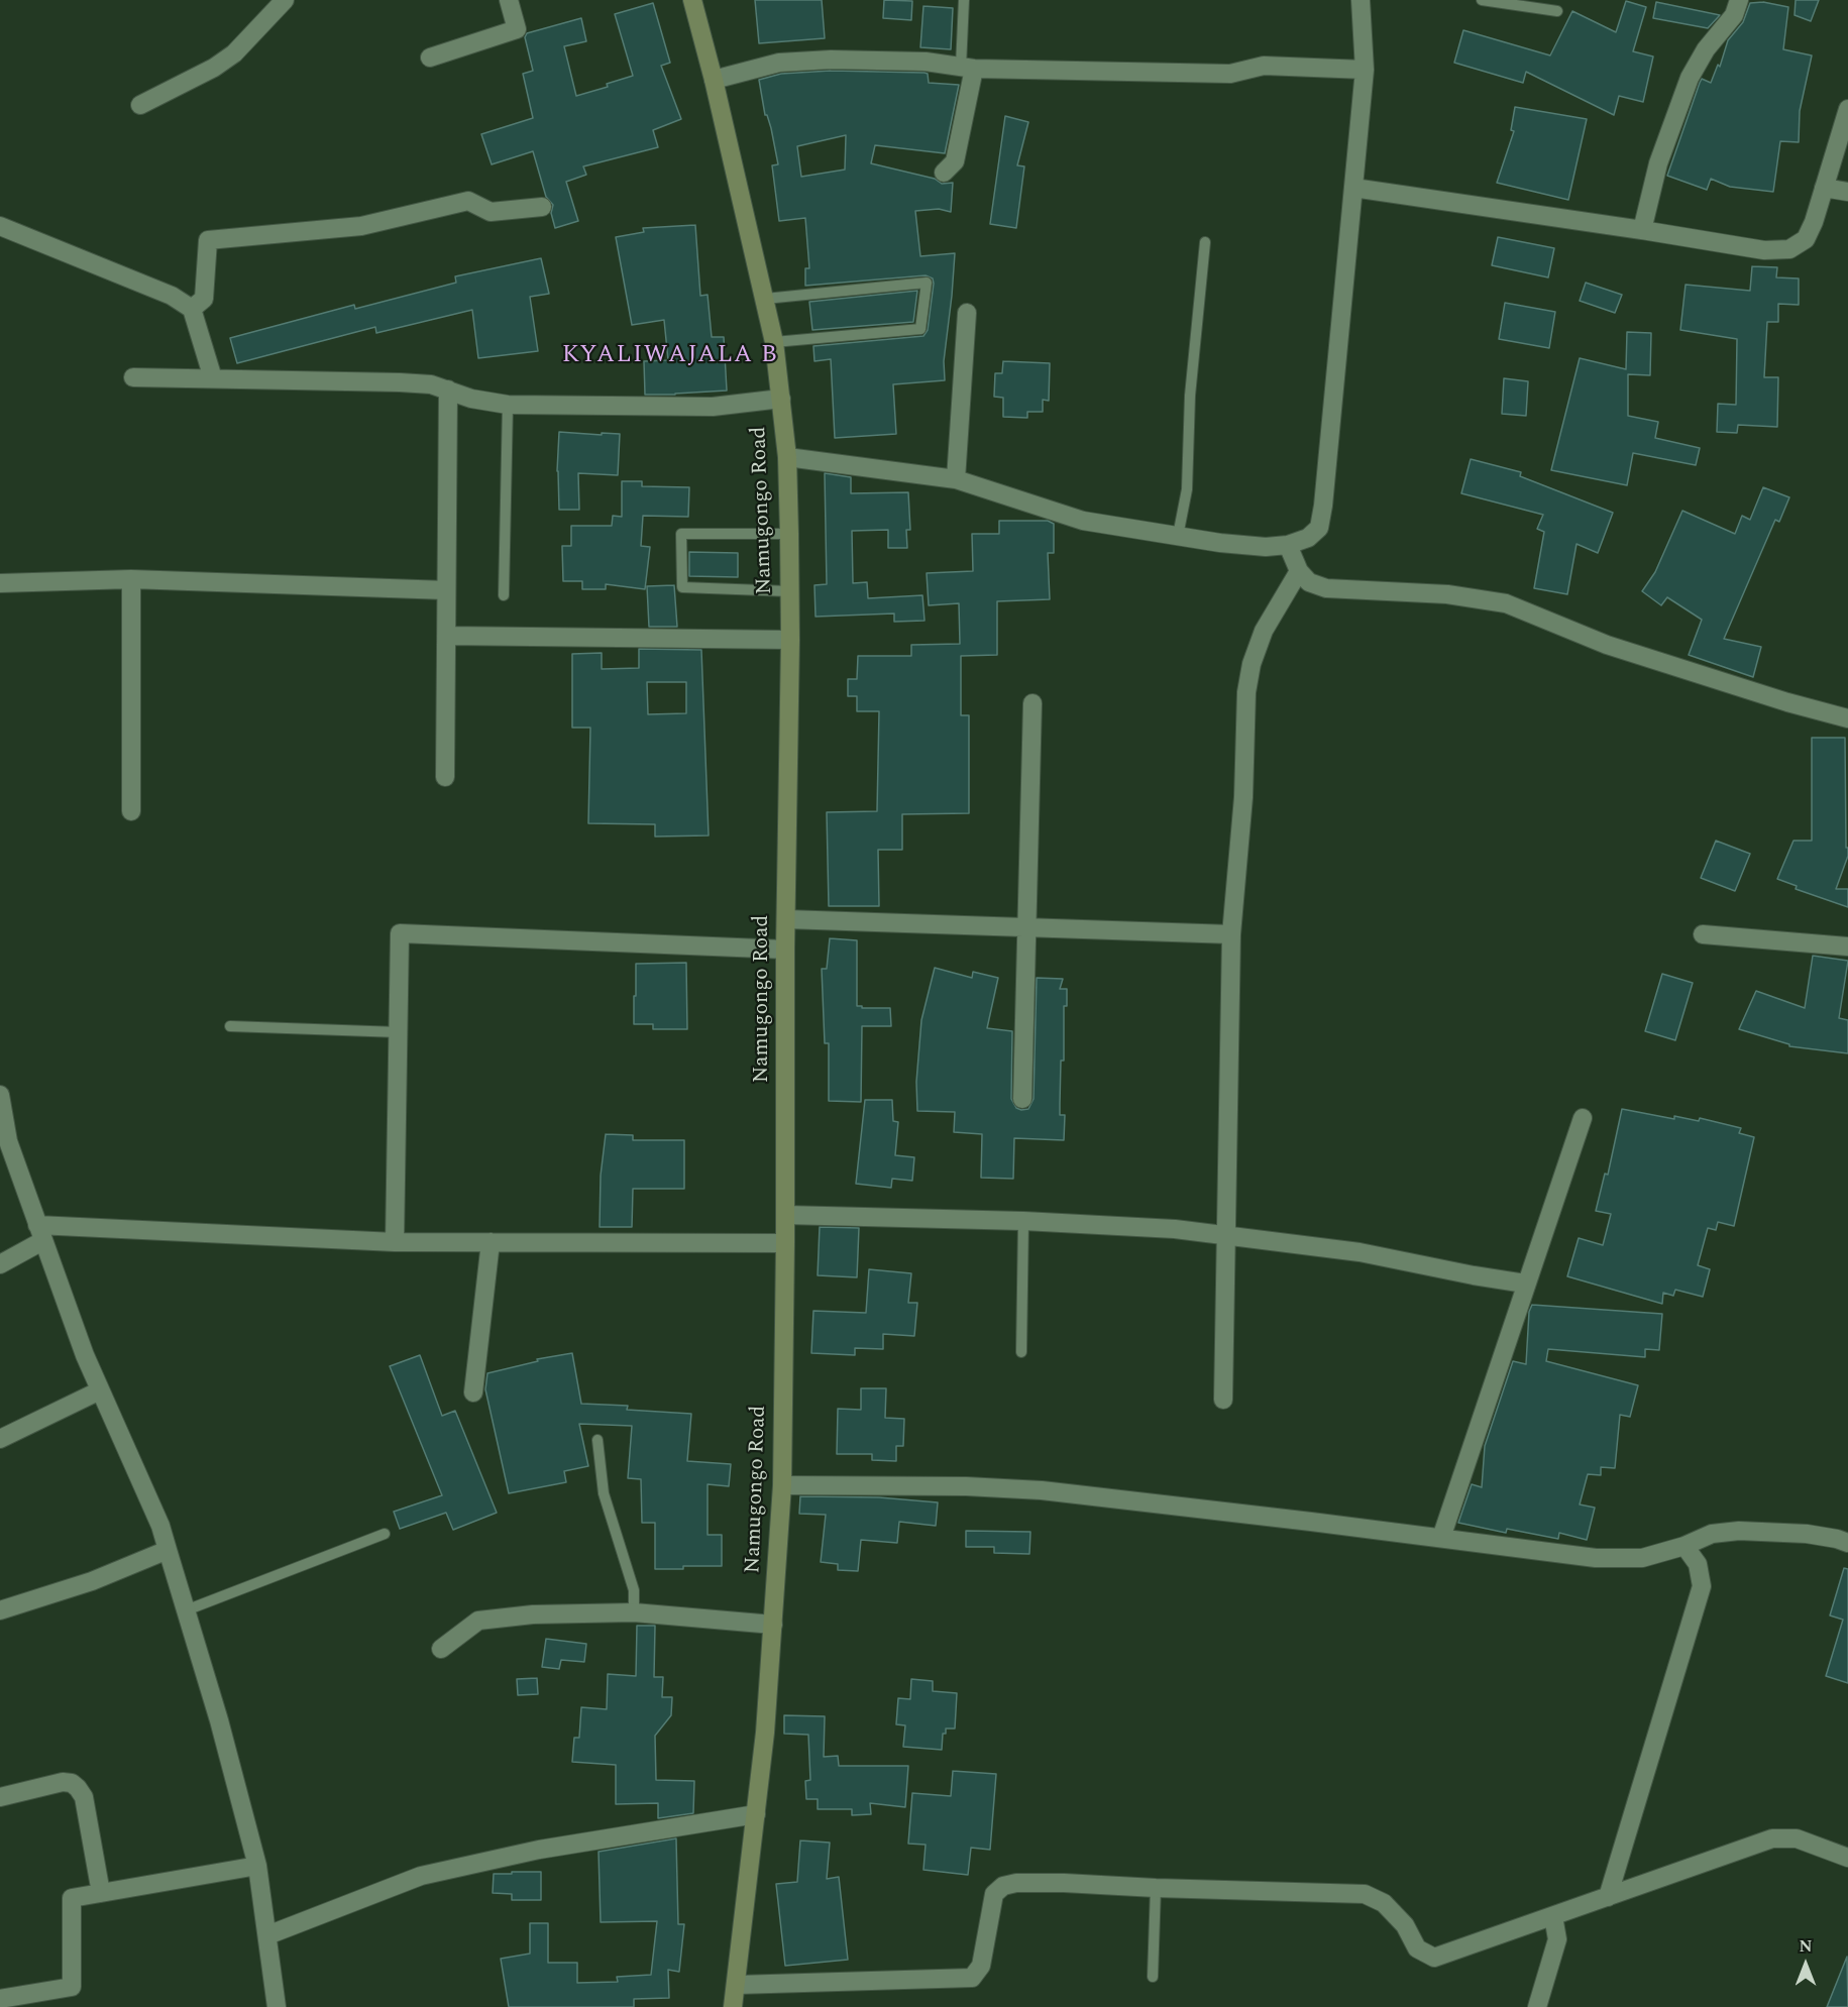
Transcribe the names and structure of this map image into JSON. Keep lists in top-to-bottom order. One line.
{"streets":{"main road":["Namugongo Road"]},"districts":["KYALIWAJALA B"],"north":"top"}
